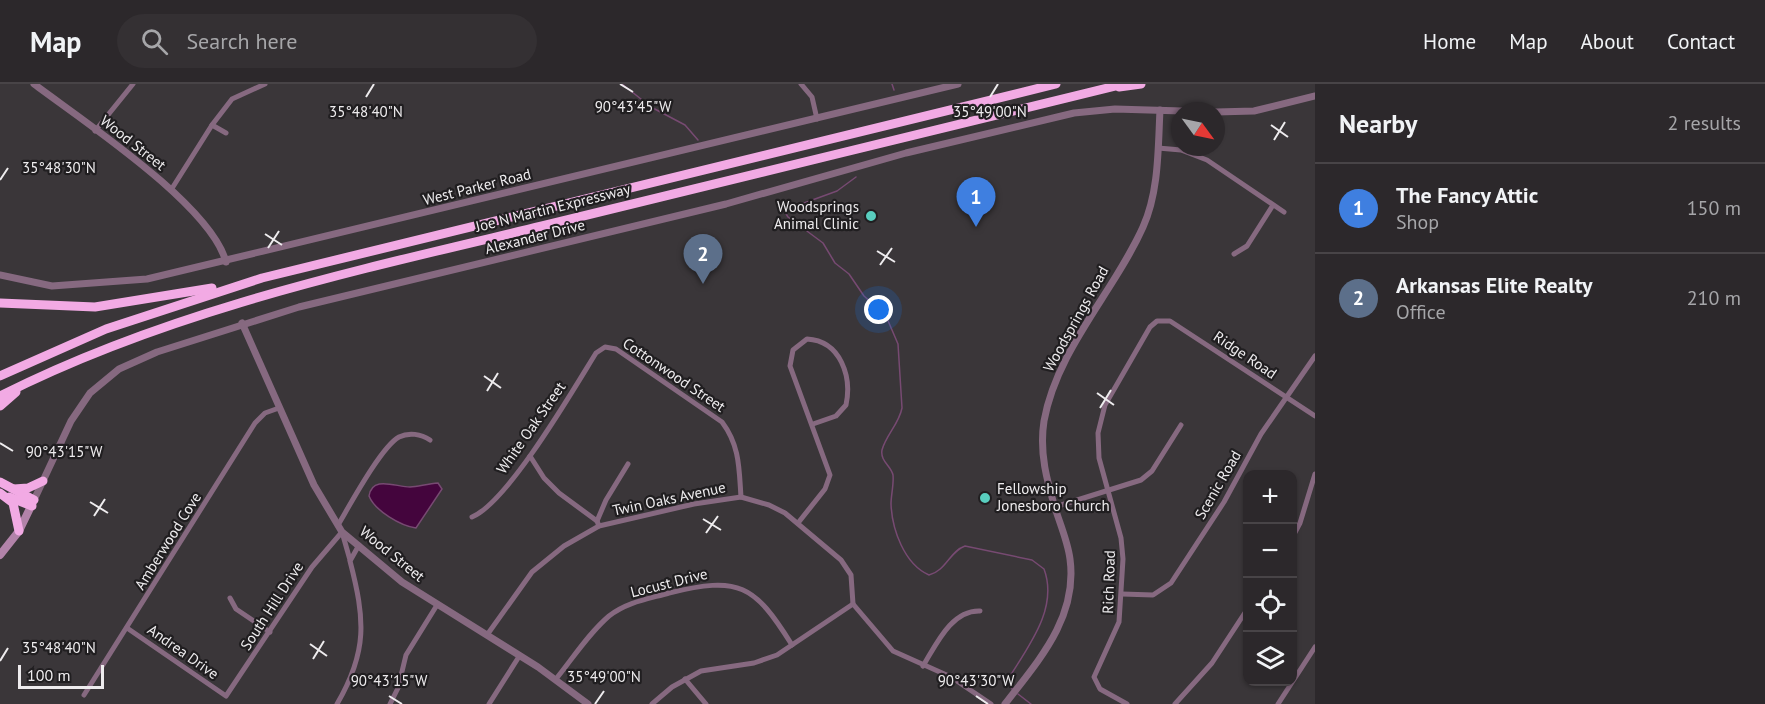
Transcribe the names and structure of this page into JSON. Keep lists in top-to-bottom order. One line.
{"streets":{"highway":["Joe N Martin Expressway"],"main road":["Alexander Drive"],"street":["Wood Street","West Parker Road","Woodsprings Road","Ridge Road","Cottonwood Street","White Oak Street","Scenic Road","Twin Oaks Avenue","Amberwood Cove","Rich Road","Locust Drive","South Hill Drive","Andrea Drive"]},"crossings":[["Wood Street","West Parker Road"],["Wood Street","Alexander Drive"],["Wood Street","Twin Oaks Avenue"],["Wood Street","Amberwood Cove"],["Wood Street","Locust Drive"],["Wood Street","South Hill Drive"],["Alexander Drive","Woodsprings Road"],["Ridge Road","Scenic Road"],["Ridge Road","Rich Road"],["Cottonwood Street","White Oak Street"],["Cottonwood Street","Twin Oaks Avenue"],["Scenic Road","Rich Road"],["Amberwood Cove","Andrea Drive"],["South Hill Drive","Andrea Drive"]],"places":["Woodsprings Animal Clinic","Fellowship Jonesboro Church"],"scale_bar":"100 m","north":"bottom right","page":{"header":"Map","search":"Search here","nav":["Home","Map","About","Contact"],"heading":["Nearby","2 results"],"list":[{"mark":"1","name":"The Fancy Attic","note":"Shop","value":"150 m"},{"mark":"2","name":"Arkansas Elite Realty","note":"Office","value":"210 m"}],"pins":["1","2"],"map_buttons":["+","−"],"scale":"100 m"},"coordinates":["90°43'45\"W","35°49'00\"N","35°48'40\"N","35°48'30\"N","90°43'15\"W","90°43'30\"W"]}
